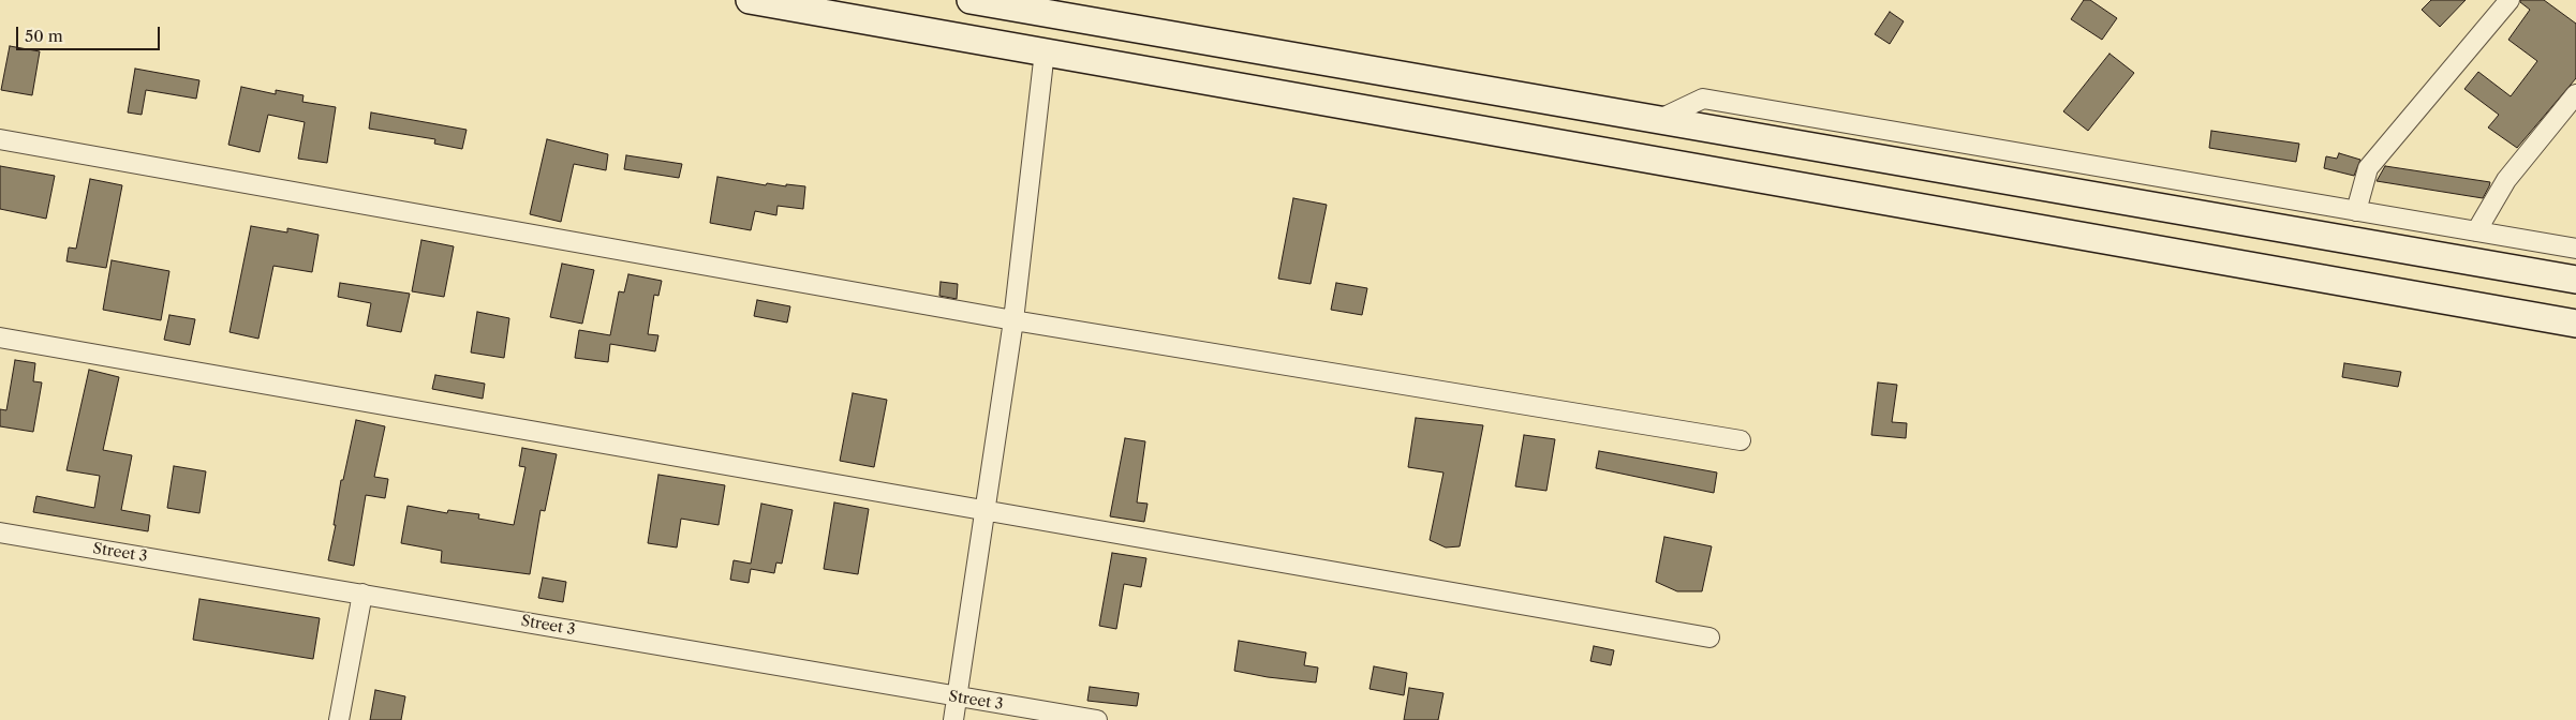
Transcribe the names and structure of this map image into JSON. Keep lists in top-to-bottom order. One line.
{"streets":{"street":["Street 3"]},"scale_bar":"50 m"}
